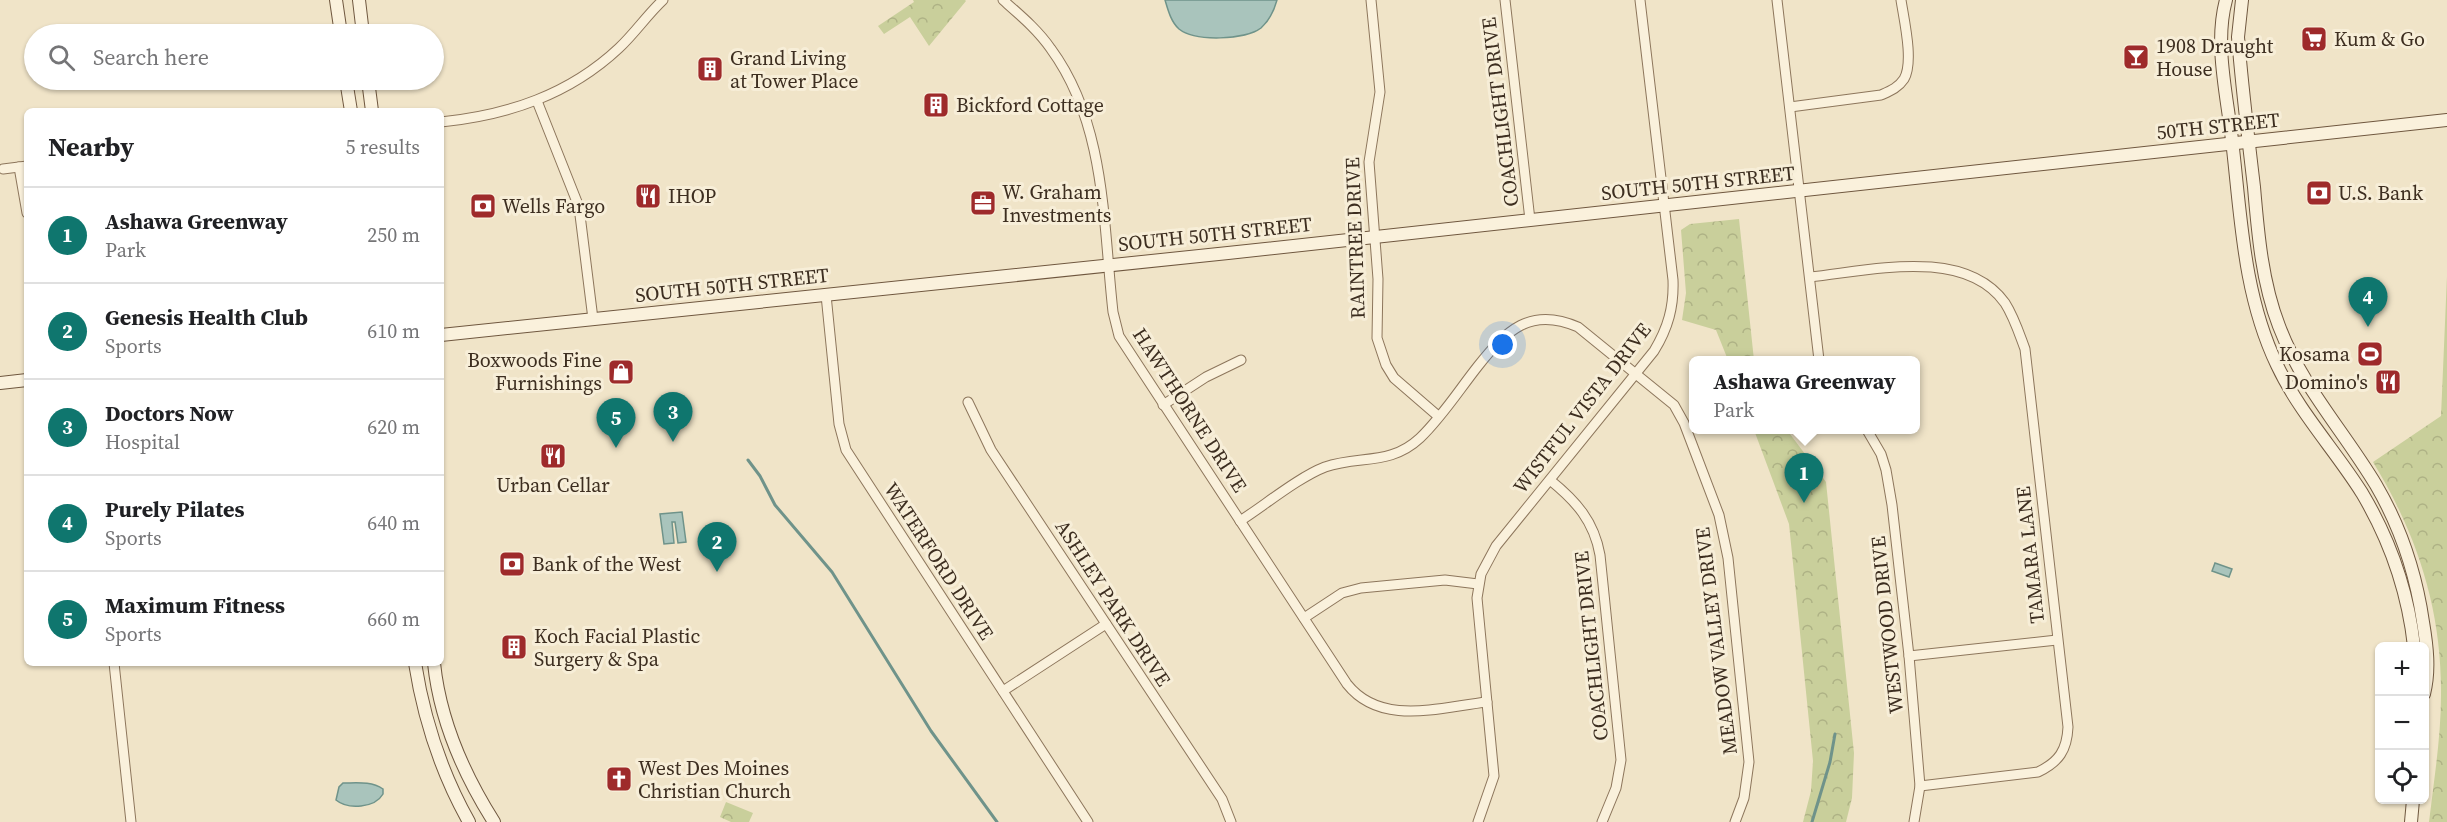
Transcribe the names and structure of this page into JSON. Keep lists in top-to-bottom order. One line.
{"streets":{"main road":["50TH STREET","SOUTH 50TH STREET"],"street":["COACHLIGHT DRIVE","RAINTREE DRIVE","WISTFUL VISTA DRIVE","HAWTHORNE DRIVE","TAMARA LANE","WATERFORD DRIVE","ASHLEY PARK DRIVE","WESTWOOD DRIVE","MEADOW VALLEY DRIVE"]},"crossings":[["COACHLIGHT DRIVE","SOUTH 50TH STREET"],["COACHLIGHT DRIVE","WISTFUL VISTA DRIVE"],["50TH STREET","SOUTH 50TH STREET"],["SOUTH 50TH STREET","RAINTREE DRIVE"],["SOUTH 50TH STREET","WISTFUL VISTA DRIVE"],["SOUTH 50TH STREET","HAWTHORNE DRIVE"],["SOUTH 50TH STREET","WATERFORD DRIVE"],["RAINTREE DRIVE","MEADOW VALLEY DRIVE"],["WISTFUL VISTA DRIVE","HAWTHORNE DRIVE"],["WISTFUL VISTA DRIVE","MEADOW VALLEY DRIVE"],["HAWTHORNE DRIVE","MEADOW VALLEY DRIVE"],["TAMARA LANE","WESTWOOD DRIVE"]],"places":{"supermarket":["Kum & Go"],"bar":["1908 Draught House"],"building":["Grand Living at Tower Place","Bickford Cottage","Koch Facial Plastic Surgery & Spa"],"bank":["U.S. Bank","Wells Fargo","Bank of the West"],"restaurant":["IHOP","Domino's","Urban Cellar"],"office":["W. Graham Investments"],"sports":["Kosama"],"shop":["Boxwoods Fine Furnishings"],"church":["West Des Moines Christian Church"]},"page":{"search":"Search here","heading":["Nearby","5 results"],"list":[{"mark":"1","name":"Ashawa Greenway","note":"Park","value":"250 m"},{"mark":"2","name":"Genesis Health Club","note":"Sports","value":"610 m"},{"mark":"3","name":"Doctors Now","note":"Hospital","value":"620 m"},{"mark":"4","name":"Purely Pilates","note":"Sports","value":"640 m"},{"mark":"5","name":"Maximum Fitness","note":"Sports","value":"660 m"}],"pins":["4","3","5","1","2"],"popup":["Ashawa Greenway","Park"],"map_buttons":["+","−"]}}
